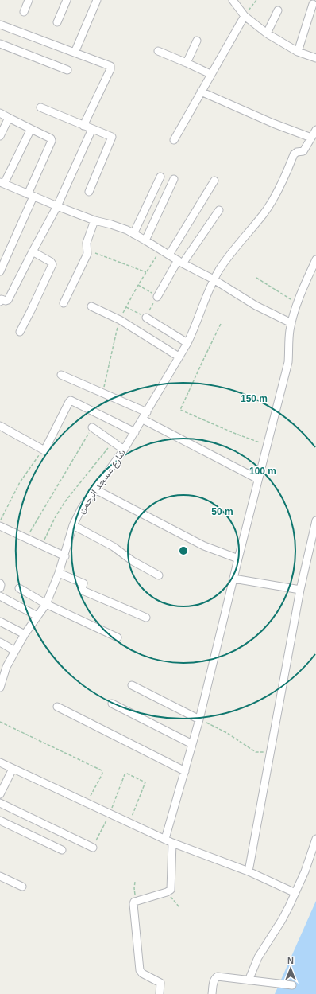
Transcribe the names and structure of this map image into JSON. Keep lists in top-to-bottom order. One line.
{"streets":{"street":["شارع مسجد الرحمن"]},"north":"top","rings":["150 m","100 m","50 m"]}
